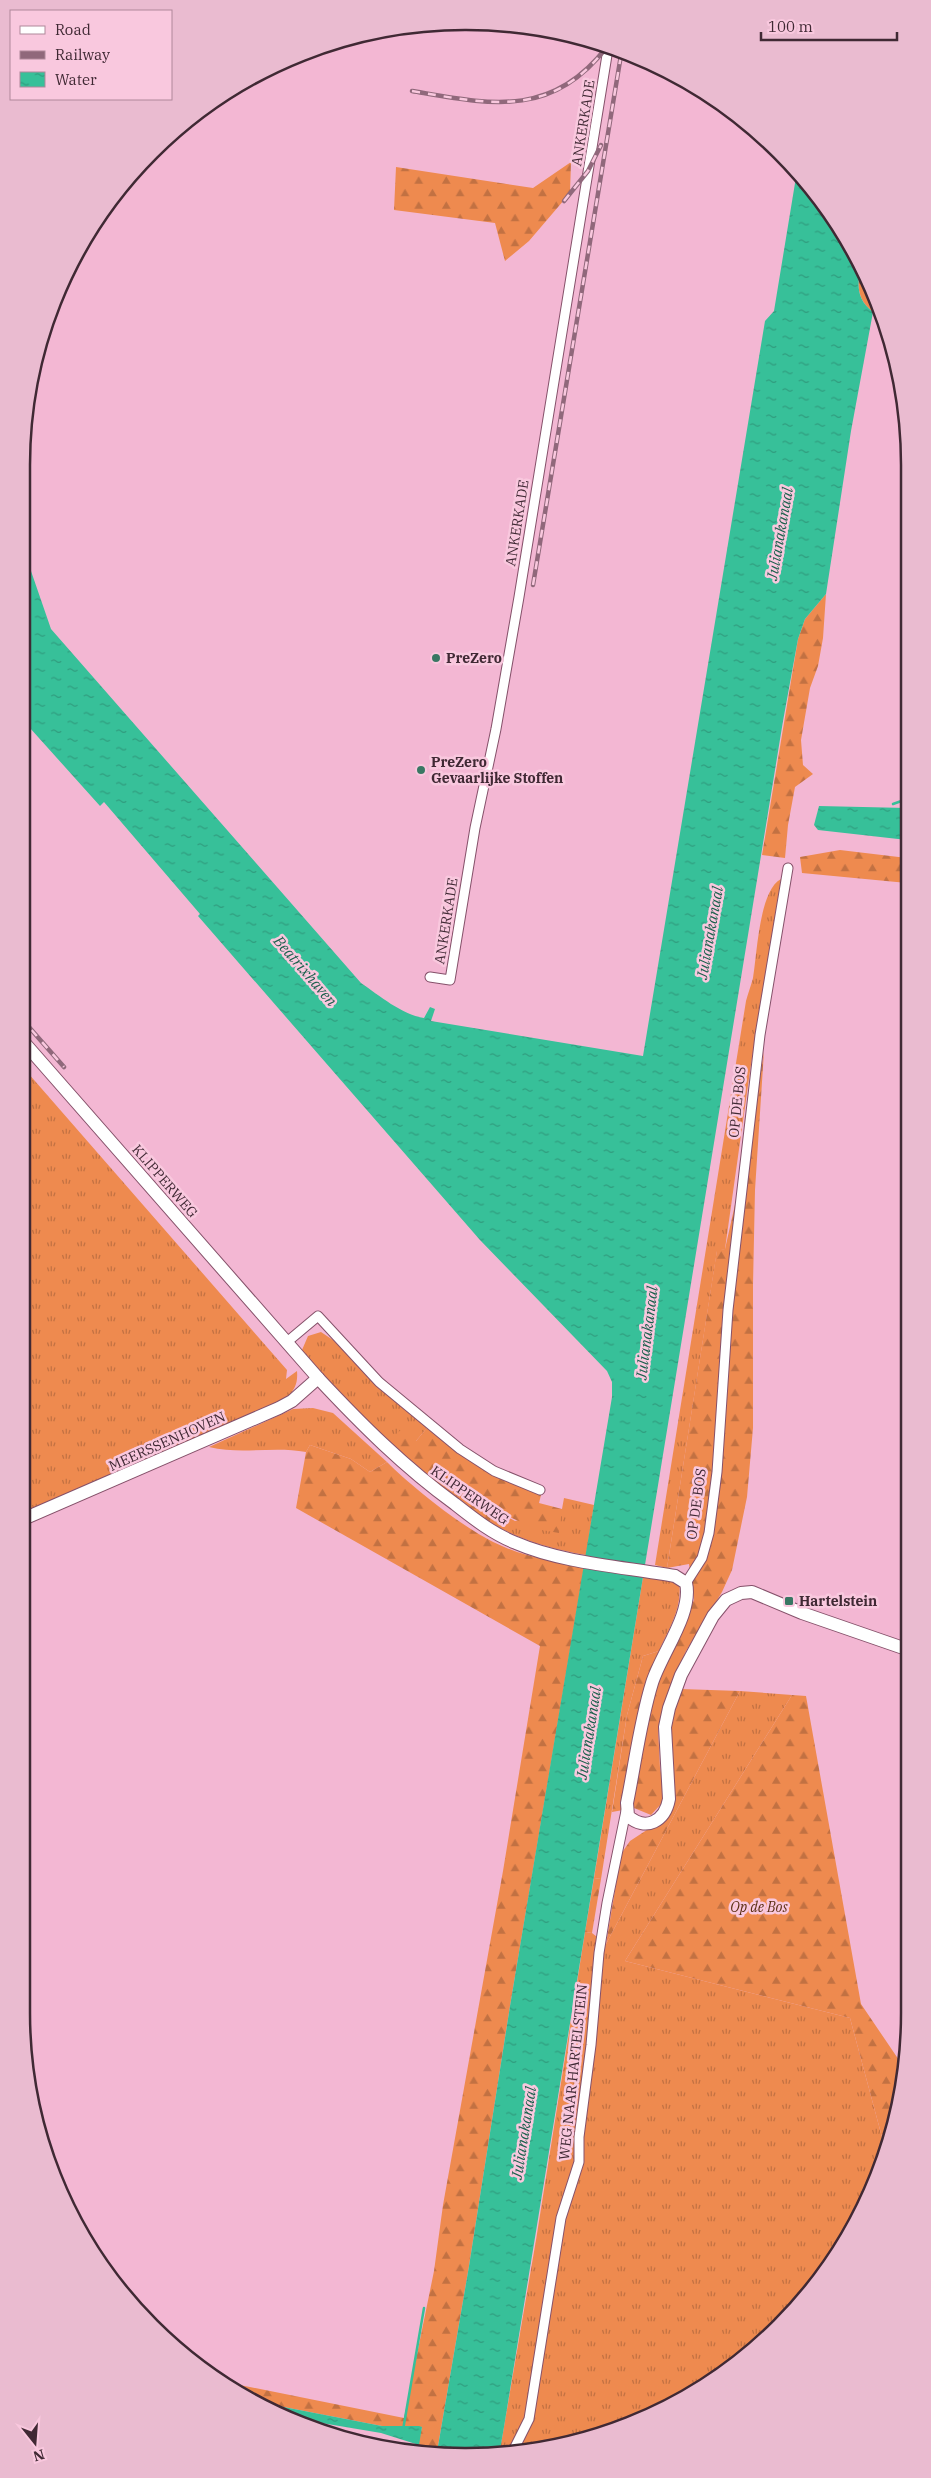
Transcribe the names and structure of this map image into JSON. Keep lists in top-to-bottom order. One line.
{"streets":{"street":["ANKERKADE","OP DE BOS","KLIPPERWEG","MEERSSENHOVEN","WEG NAAR HARTELSTEIN"]},"crossings":[["OP DE BOS","KLIPPERWEG"],["OP DE BOS","WEG NAAR HARTELSTEIN"],["KLIPPERWEG","MEERSSENHOVEN"]],"water":["Julianakanaal","Beatrixhaven"],"parks":["Op de Bos"],"places":{"other":["PreZero","PreZero Gevaarlijke Stoffen"],"transit":["Hartelstein"]},"legend":["Road","Railway","Water"],"scale_bar":"100 m","north":"bottom"}
